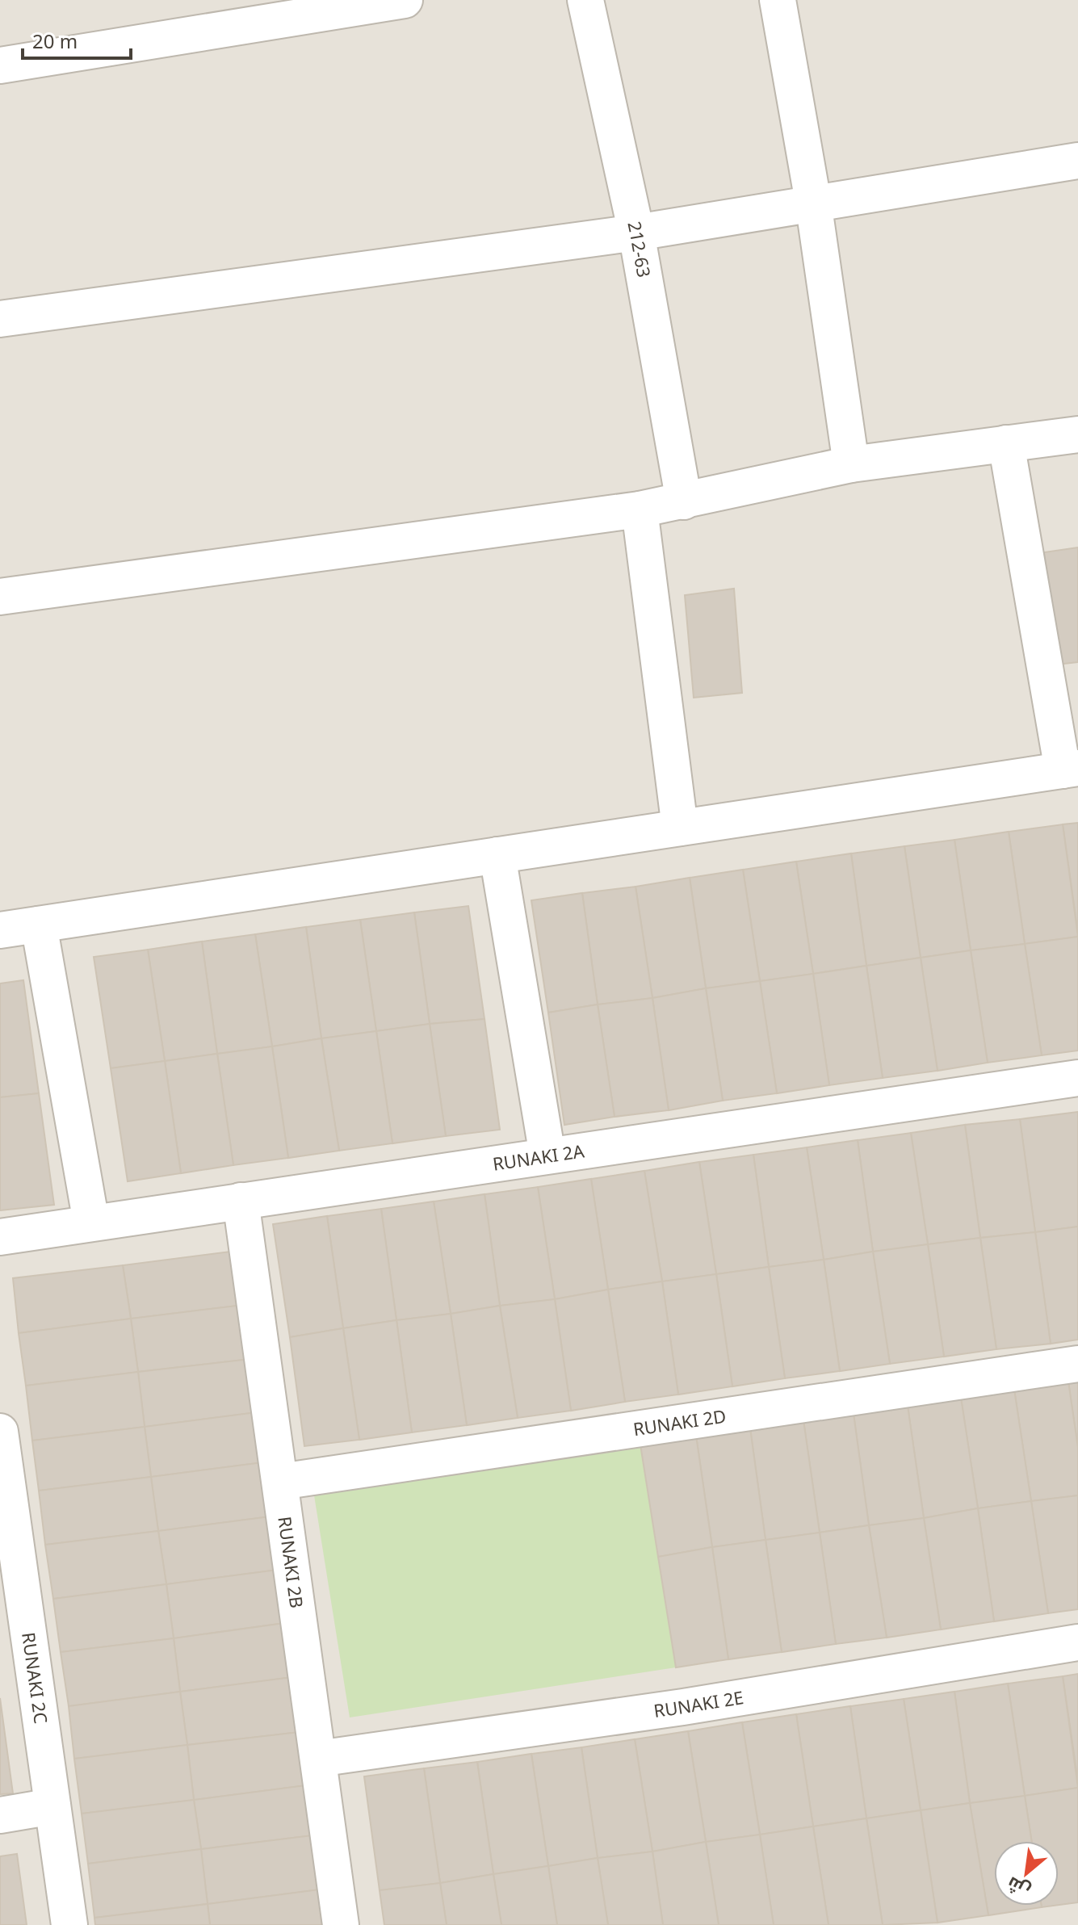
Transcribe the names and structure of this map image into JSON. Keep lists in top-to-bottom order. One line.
{"streets":{"street":["212-63","RUNAKI 2A","RUNAKI 2D","RUNAKI 2B","RUNAKI 2C","RUNAKI 2E"]},"crossings":[["RUNAKI 2A","RUNAKI 2B"],["RUNAKI 2D","RUNAKI 2B"],["RUNAKI 2B","RUNAKI 2E"]],"scale_bar":"20 m","north":"bottom left"}
